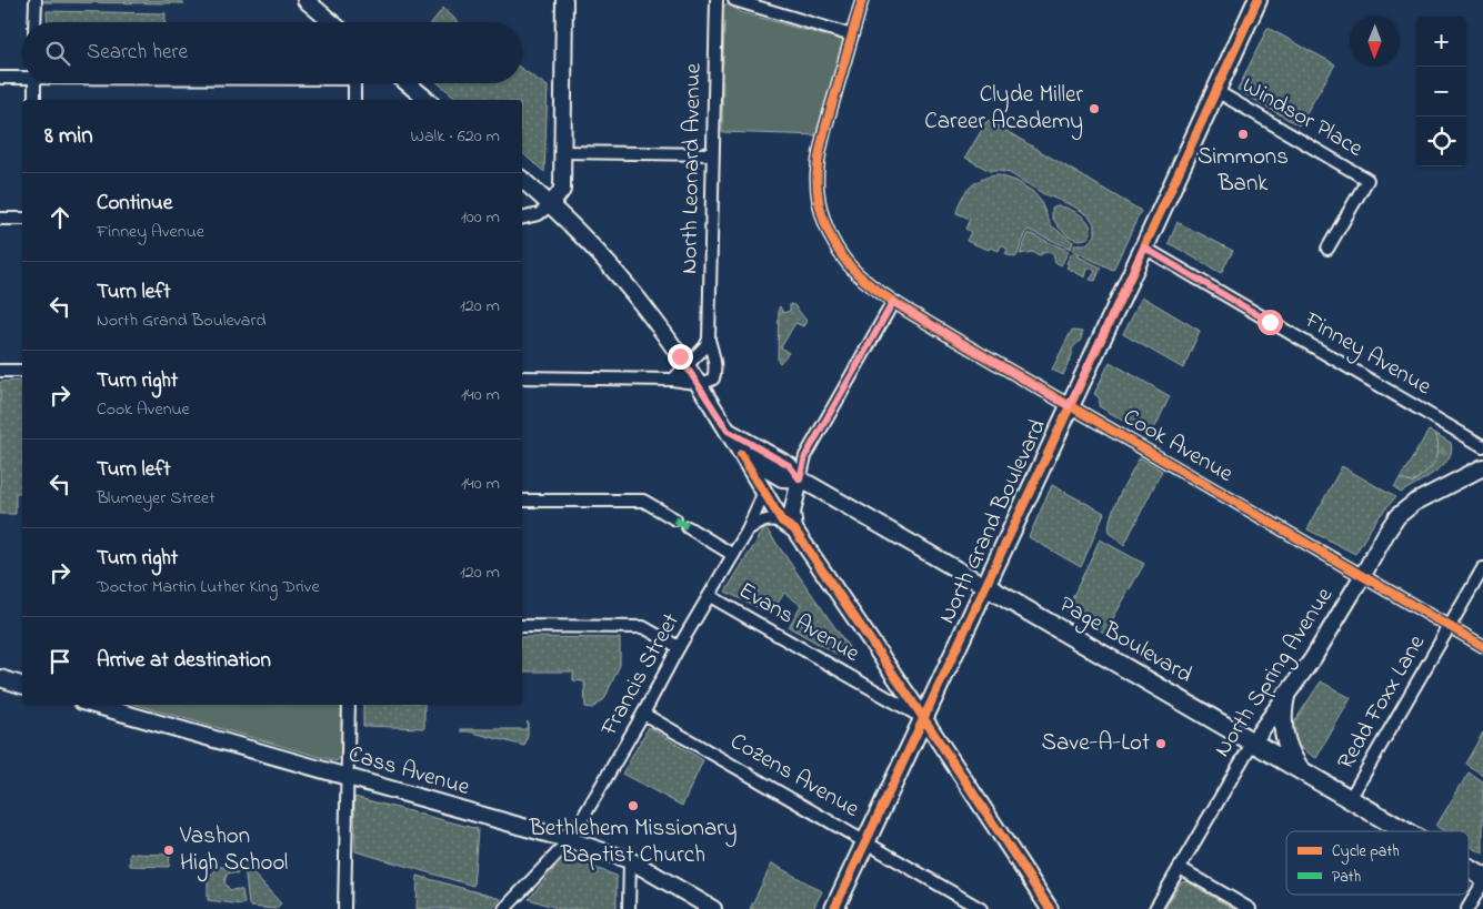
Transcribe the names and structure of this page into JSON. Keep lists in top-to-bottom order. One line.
{"streets":{"main road":["North Grand Boulevard","Page Boulevard","North Spring Avenue","Cass Avenue"],"street":["Windsor Place","North Leonard Avenue","Finney Avenue","Cook Avenue","Evans Avenue","Francis Street","Redd Foxx Lane","Cozens Avenue"]},"crossings":[["Windsor Place","North Grand Boulevard"],["Finney Avenue","North Grand Boulevard"],["Cook Avenue","North Grand Boulevard"],["Cook Avenue","North Spring Avenue"],["Cook Avenue","Redd Foxx Lane"],["North Grand Boulevard","Evans Avenue"],["North Grand Boulevard","Page Boulevard"],["North Grand Boulevard","Cozens Avenue"],["Evans Avenue","Francis Street"],["Page Boulevard","North Spring Avenue"],["Page Boulevard","Redd Foxx Lane"],["Francis Street","Cass Avenue"],["Francis Street","Cozens Avenue"]],"places":["Clyde Miller Career Academy","Simmons Bank","Save-A-Lot","Bethlehem Missionary Baptist Church","Vashon High School"],"legend":["Cycle path","Path"],"north":"bottom","page":{"map_buttons":["+","−"],"search":"Search here","heading":["8 min","Walk · 620 m"],"list":[["Continue","Finney Avenue","100 m"],["Turn left","North Grand Boulevard","120 m"],["Turn right","Cook Avenue","140 m"],["Turn left","Blumeyer Street","140 m"],["Turn right","Doctor Martin Luther King Drive","120 m"],"Arrive at destination"]}}
